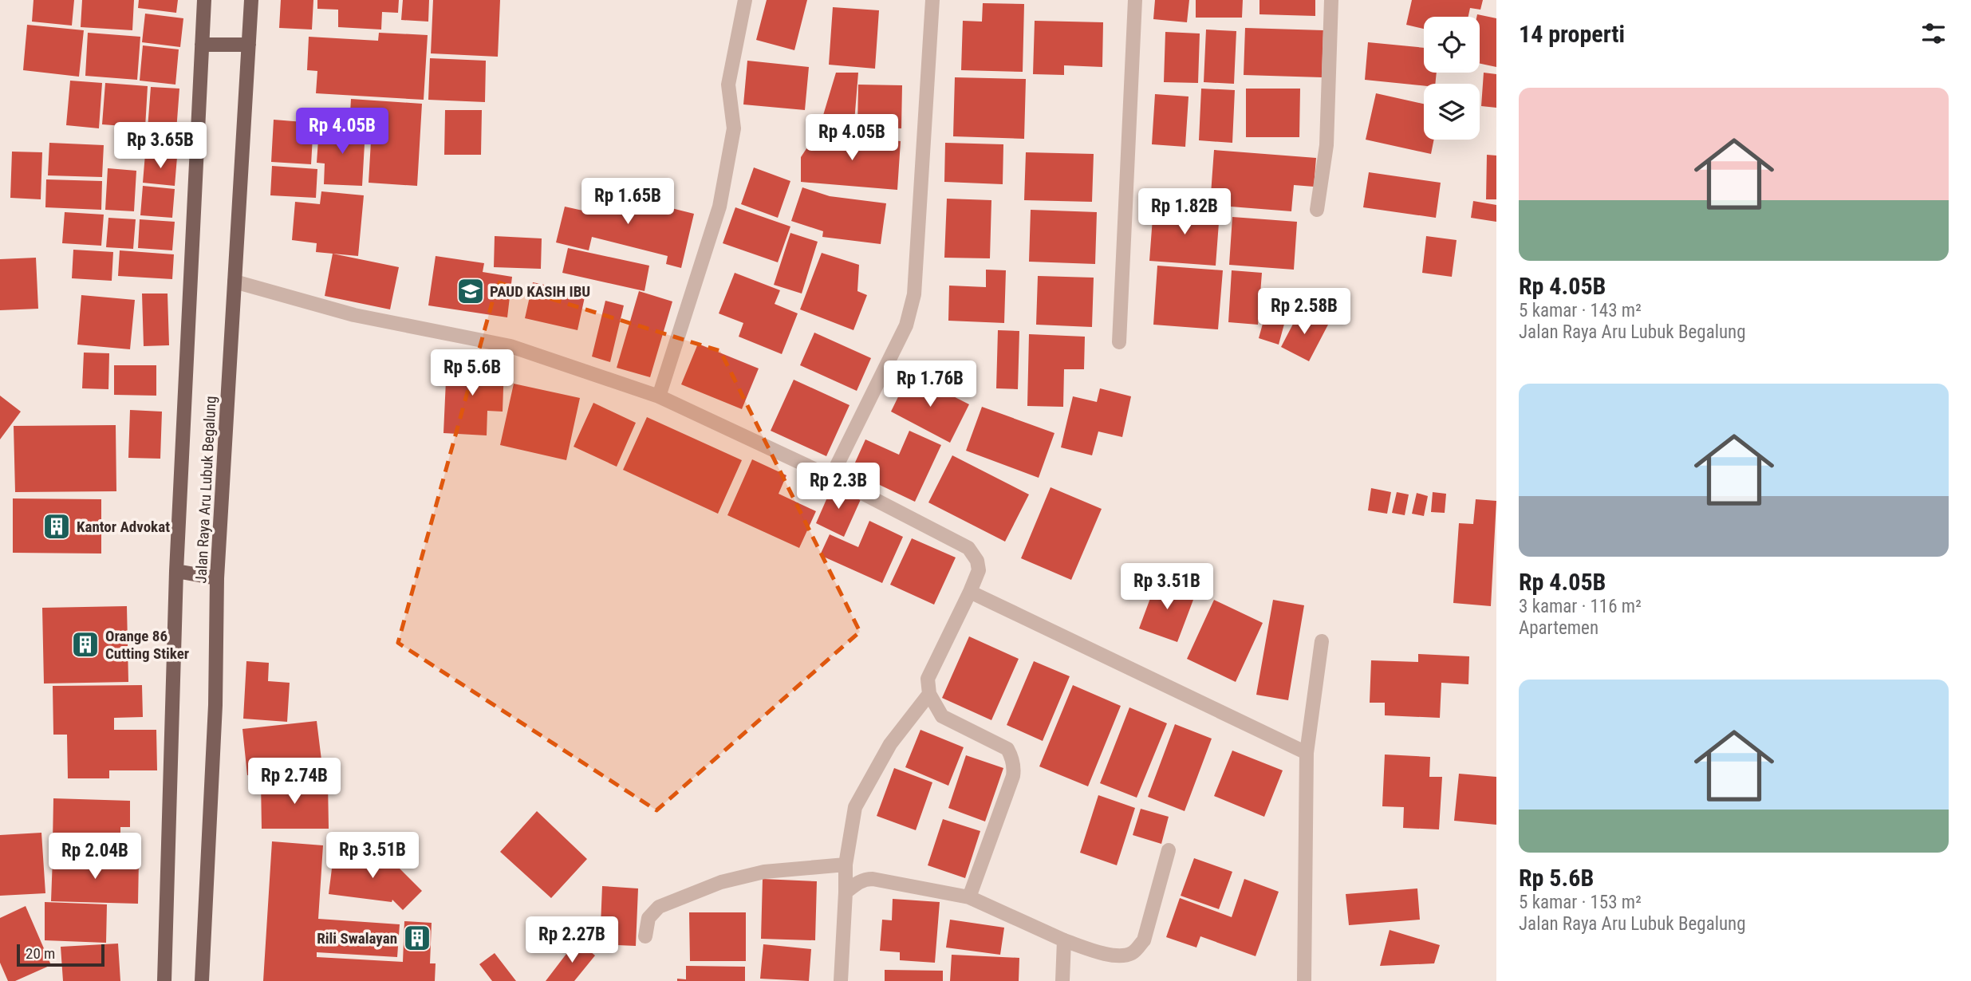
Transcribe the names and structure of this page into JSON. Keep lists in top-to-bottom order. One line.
{"streets":{"main road":["Jalan Raya Aru Lubuk Begalung"]},"places":{"school or university":["PAUD KASIH IBU"],"building":["Kantor Advokat","Orange 86 Cutting Stiker","Rili Swalayan"]},"scale_bar":"20 m","page":{"heading":"14 properti","list":[{"name":"Rp 4.05B","note":"5 kamar · 143 m² · Jalan Raya Aru Lubuk Begalung"},{"name":"Rp 4.05B","note":"3 kamar · 116 m² · Apartemen"},{"name":"Rp 5.6B","note":"5 kamar · 153 m² · Jalan Raya Aru Lubuk Begalung"}],"price":["Rp 4.05B","Rp 4.05B","Rp 3.65B","Rp 1.65B","Rp 1.82B","Rp 2.58B","Rp 5.6B","Rp 1.76B","Rp 2.3B","Rp 3.51B","Rp 2.74B","Rp 3.51B","Rp 2.04B","Rp 2.27B"],"scale":"20 m"}}
